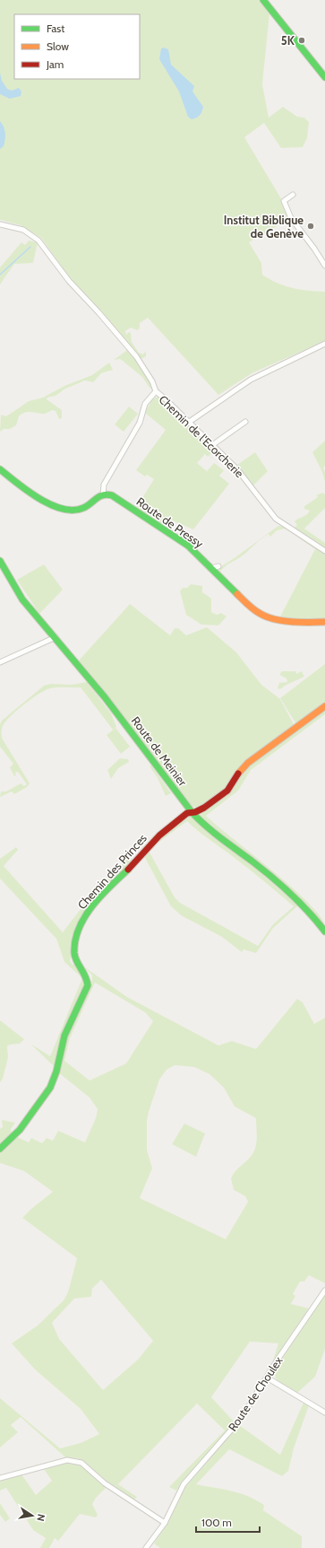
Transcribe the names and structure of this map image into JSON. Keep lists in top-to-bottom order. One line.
{"streets":{"street":["Chemin de l'Ecorcherie","Route de Pressy","Route de Meinier","Chemin des Princes","Route de Choulex"]},"crossings":[["Route de Meinier","Chemin des Princes"]],"places":["5K","Institut Biblique de Genève"],"legend":["Fast","Slow","Jam"],"scale_bar":"100 m","north":"right"}
